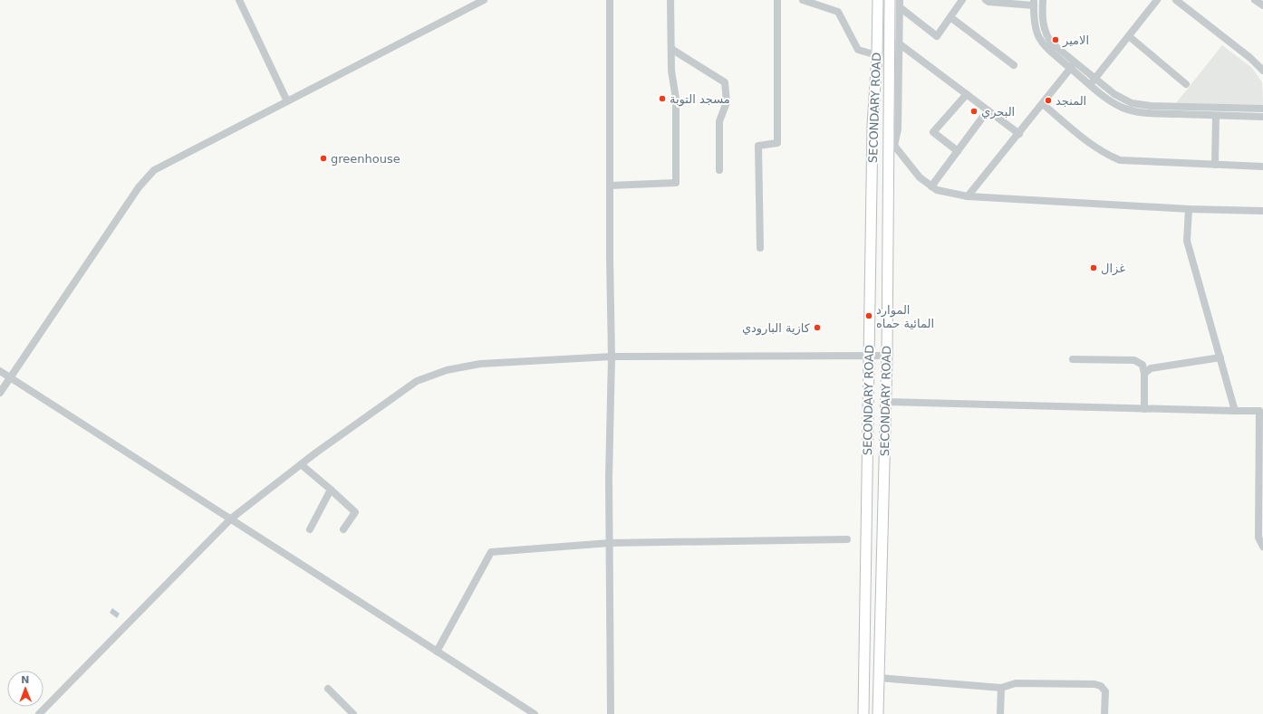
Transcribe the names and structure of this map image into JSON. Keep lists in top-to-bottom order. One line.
{"streets":{"main road":["SECONDARY ROAD"]},"places":["الامير","مسجد التوبة","المنجد","البحري","greenhouse","غزال","الموارد المائية حماه","كازية البارودي"],"north":"top"}
